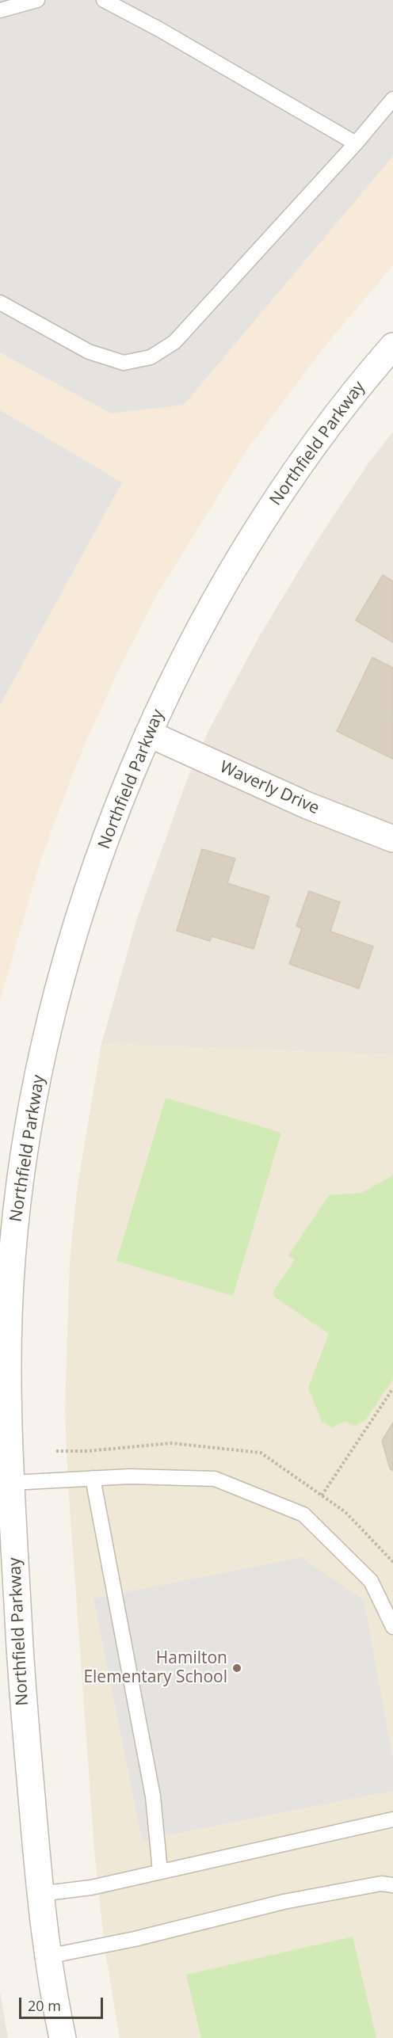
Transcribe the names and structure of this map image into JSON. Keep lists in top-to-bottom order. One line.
{"streets":{"street":["Northfield Parkway","Waverly Drive"]},"crossings":[["Northfield Parkway","Waverly Drive"]],"places":["Hamilton Elementary School"],"scale_bar":"20 m"}
